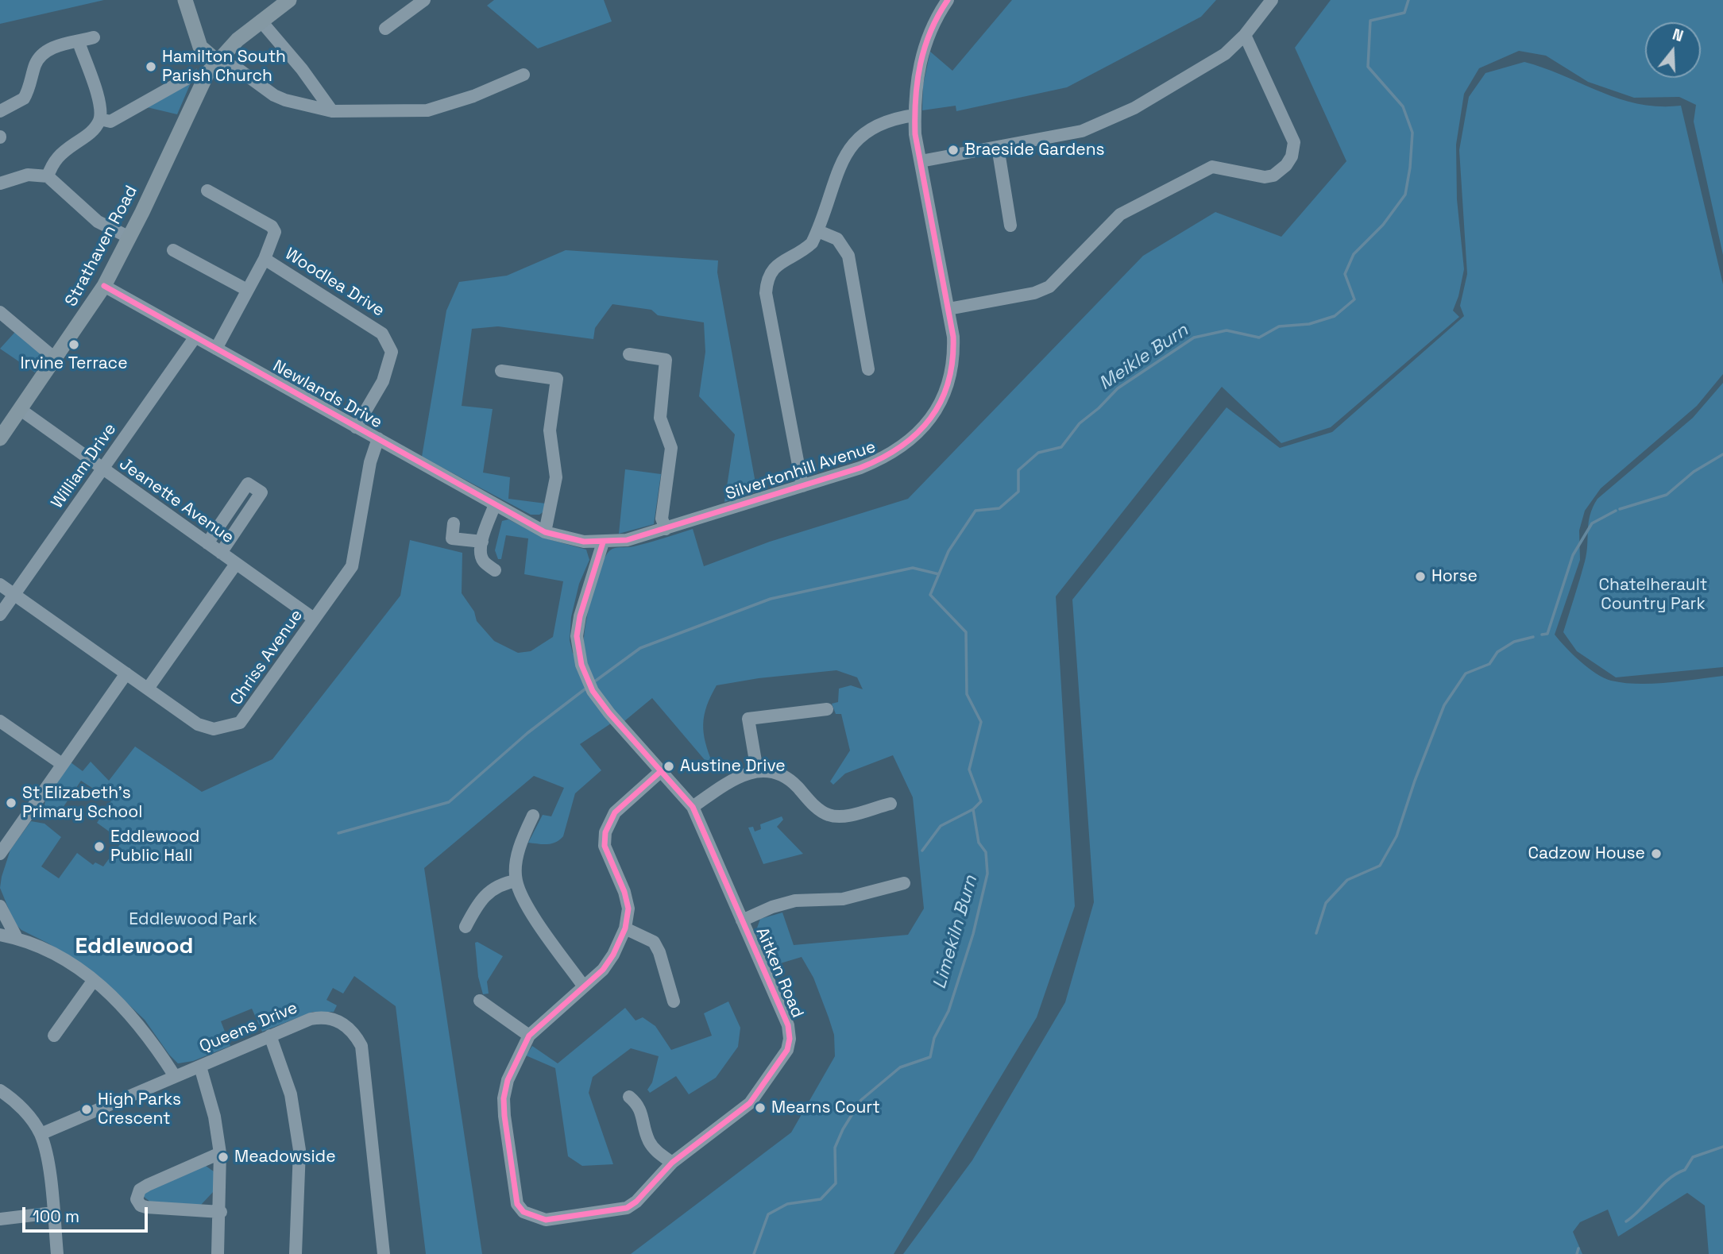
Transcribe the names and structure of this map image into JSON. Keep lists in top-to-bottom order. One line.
{"streets":{"main road":["Strathaven Road"],"street":["Woodlea Drive","Newlands Drive","William Drive","Silvertonhill Avenue","Jeanette Avenue","Chriss Avenue","Aitken Road","Queens Drive"]},"crossings":[["Strathaven Road","Newlands Drive"],["Strathaven Road","Jeanette Avenue"],["Woodlea Drive","Newlands Drive"],["Newlands Drive","William Drive"],["Newlands Drive","Silvertonhill Avenue"],["Newlands Drive","Chriss Avenue"],["William Drive","Jeanette Avenue"],["William Drive","Chriss Avenue"],["Silvertonhill Avenue","Aitken Road"],["Jeanette Avenue","Chriss Avenue"]],"districts":["Eddlewood"],"water":["Meikle Burn","Limekiln Burn"],"parks":["Chatelherault Country Park","Eddlewood Park"],"places":["Hamilton South Parish Church","Braeside Gardens","Irvine Terrace","Horse","Austine Drive","St Elizabeth's Primary School","Eddlewood Public Hall","Cadzow House","Mearns Court","High Parks Crescent","Meadowside"],"scale_bar":"100 m","north":"top"}
